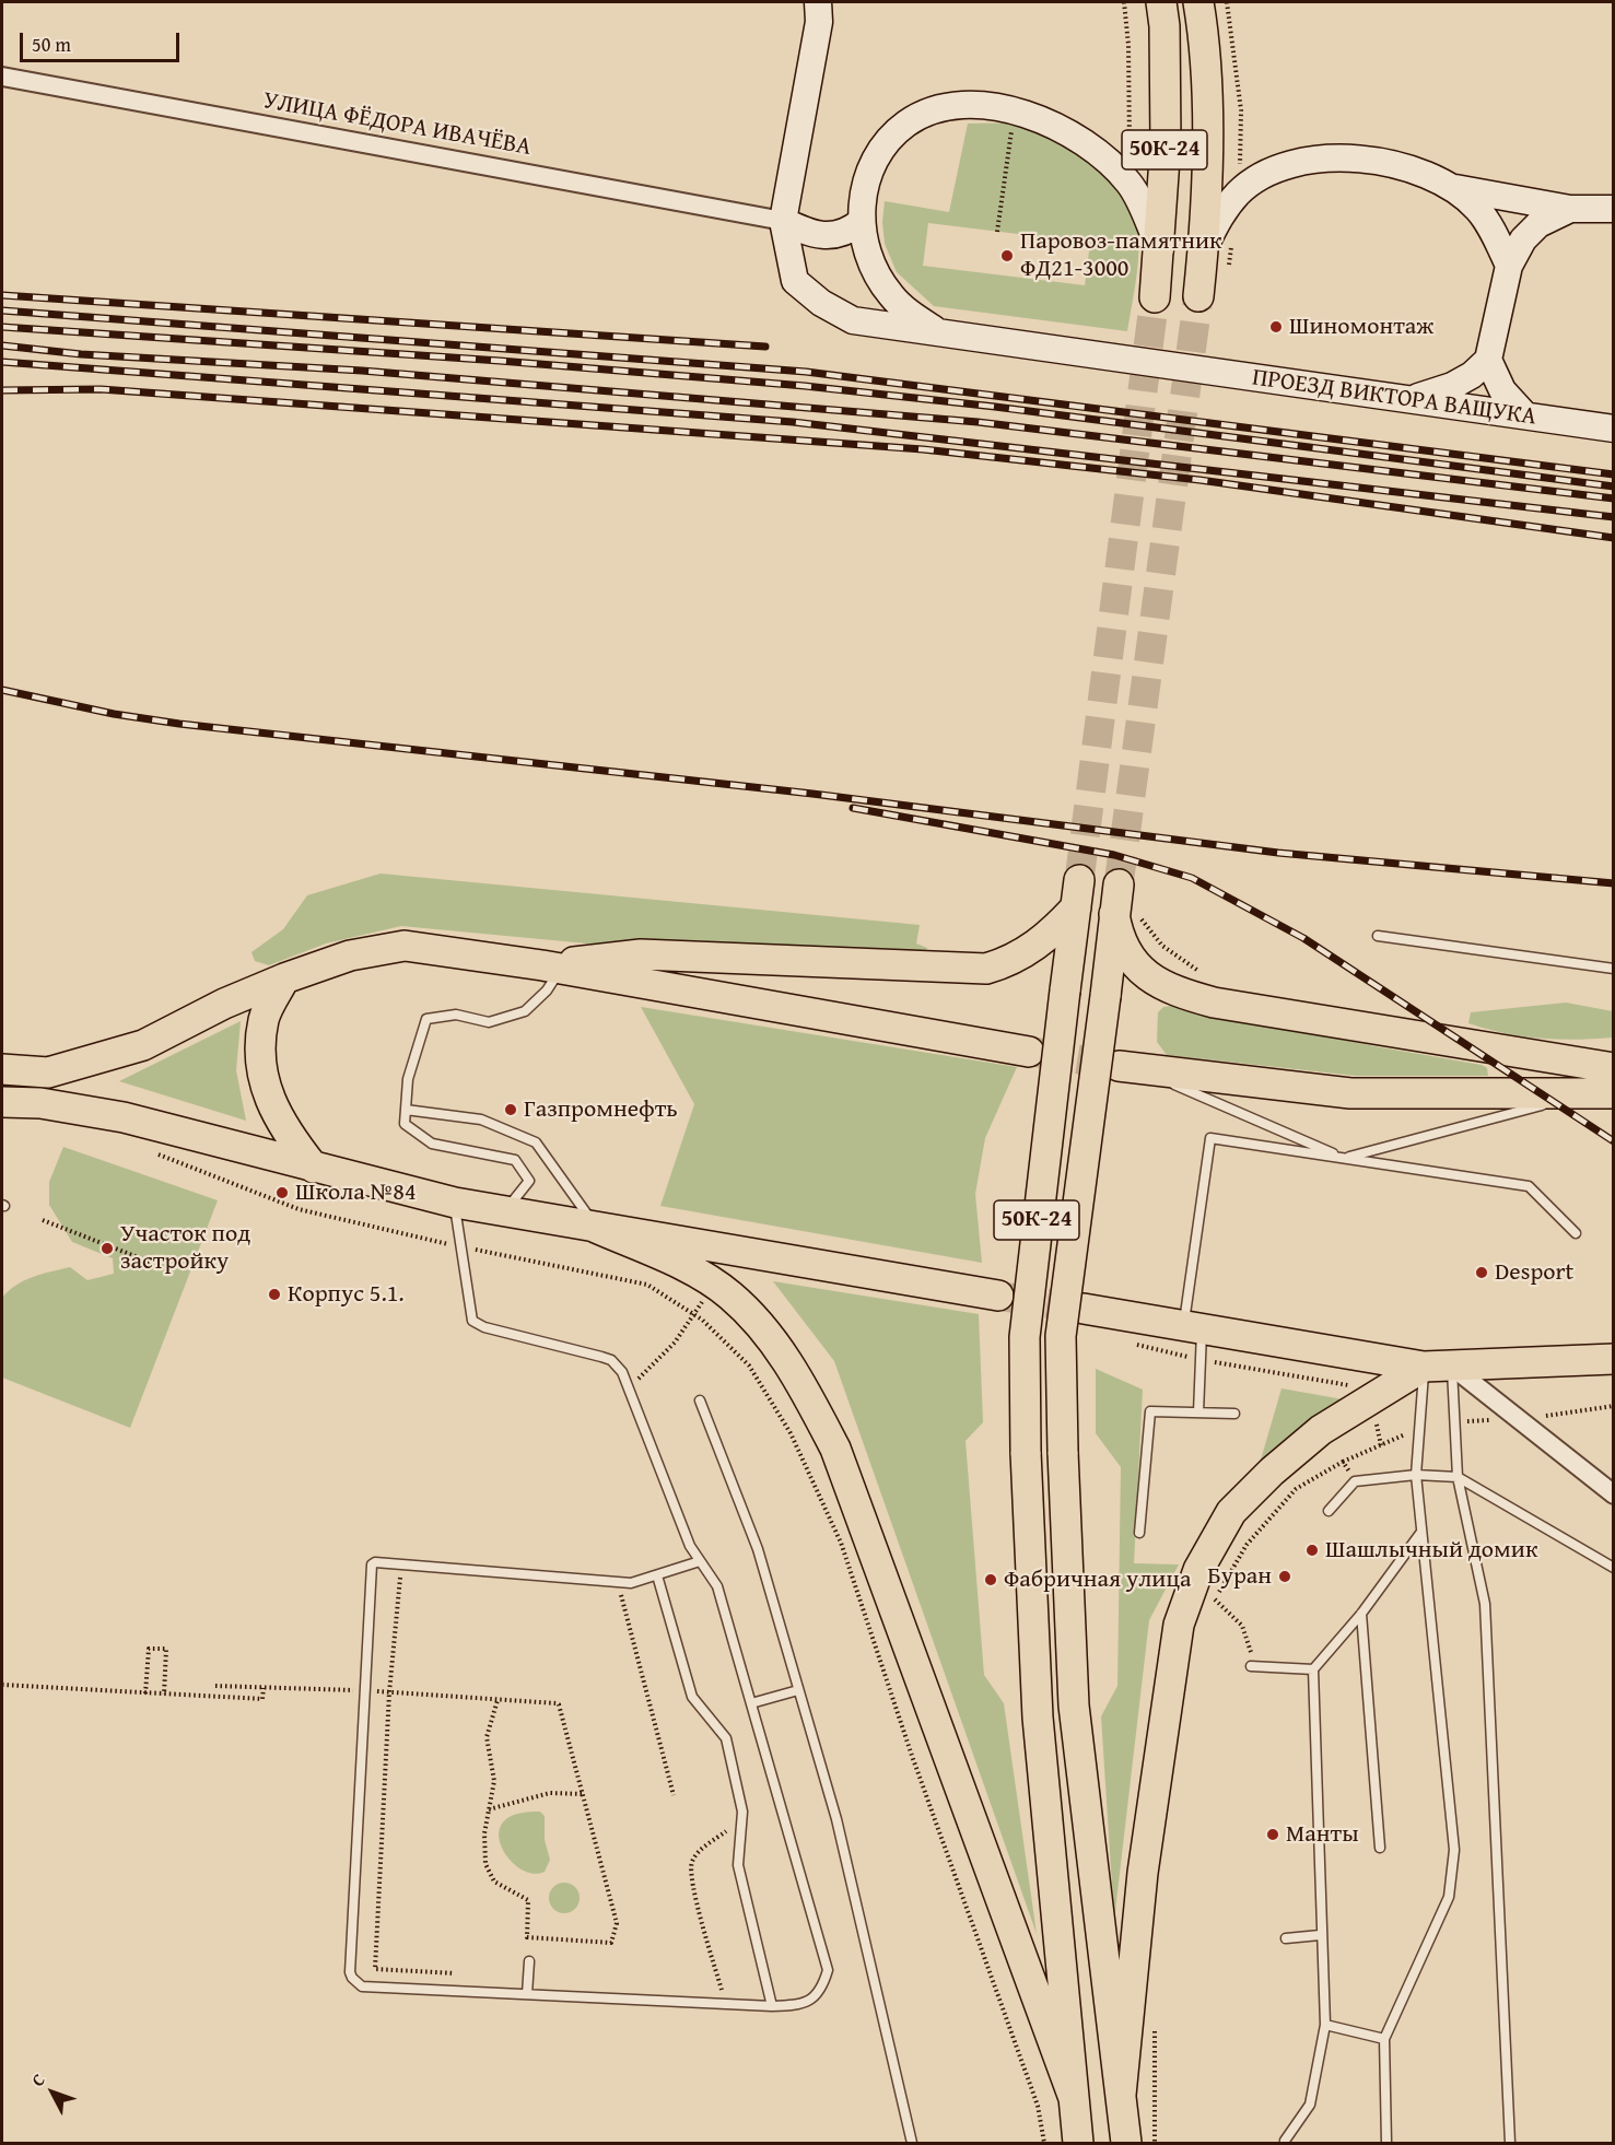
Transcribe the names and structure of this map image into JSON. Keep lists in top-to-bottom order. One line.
{"streets":{"main road":["50К-24"],"street":["УЛИЦА ФЁДОРА ИВАЧЁВА","ПРОЕЗД ВИКТОРА ВАЩУКА"]},"crossings":[["УЛИЦА ФЁДОРА ИВАЧЁВА","ПРОЕЗД ВИКТОРА ВАЩУКА"]],"places":["Паровоз-памятник ФД21-3000","Шиномонтаж","Газпромнефть","Школа №84","Участок под застройку","Desport","Корпус 5.1.","Шашлычный домик","Буран","Фабричная улица","Манты"],"scale_bar":"50 m","north":"top left"}
